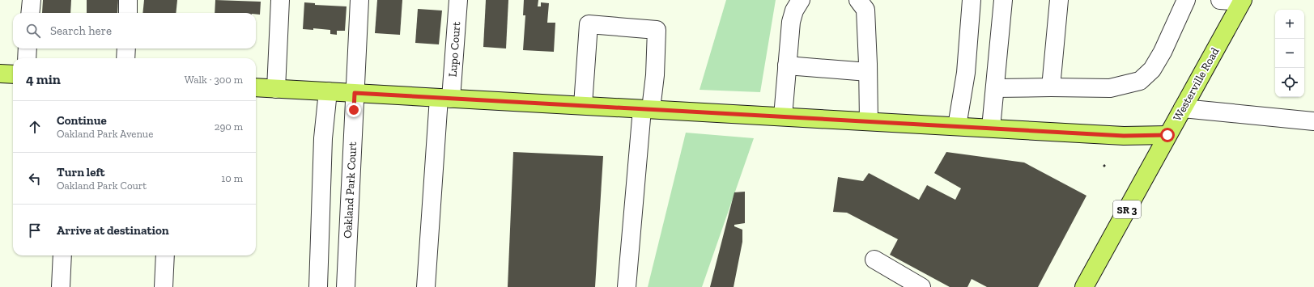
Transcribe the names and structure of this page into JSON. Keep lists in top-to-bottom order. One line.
{"streets":{"main road":["Westerville Road","SR 3"],"street":["Lupo Court","Oakland Park Court"]},"page":{"map_buttons":["+","−"],"search":"Search here","heading":["4 min","Walk · 300 m"],"list":[["Continue","Oakland Park Avenue","290 m"],["Turn left","Oakland Park Court","10 m"],"Arrive at destination"]}}
